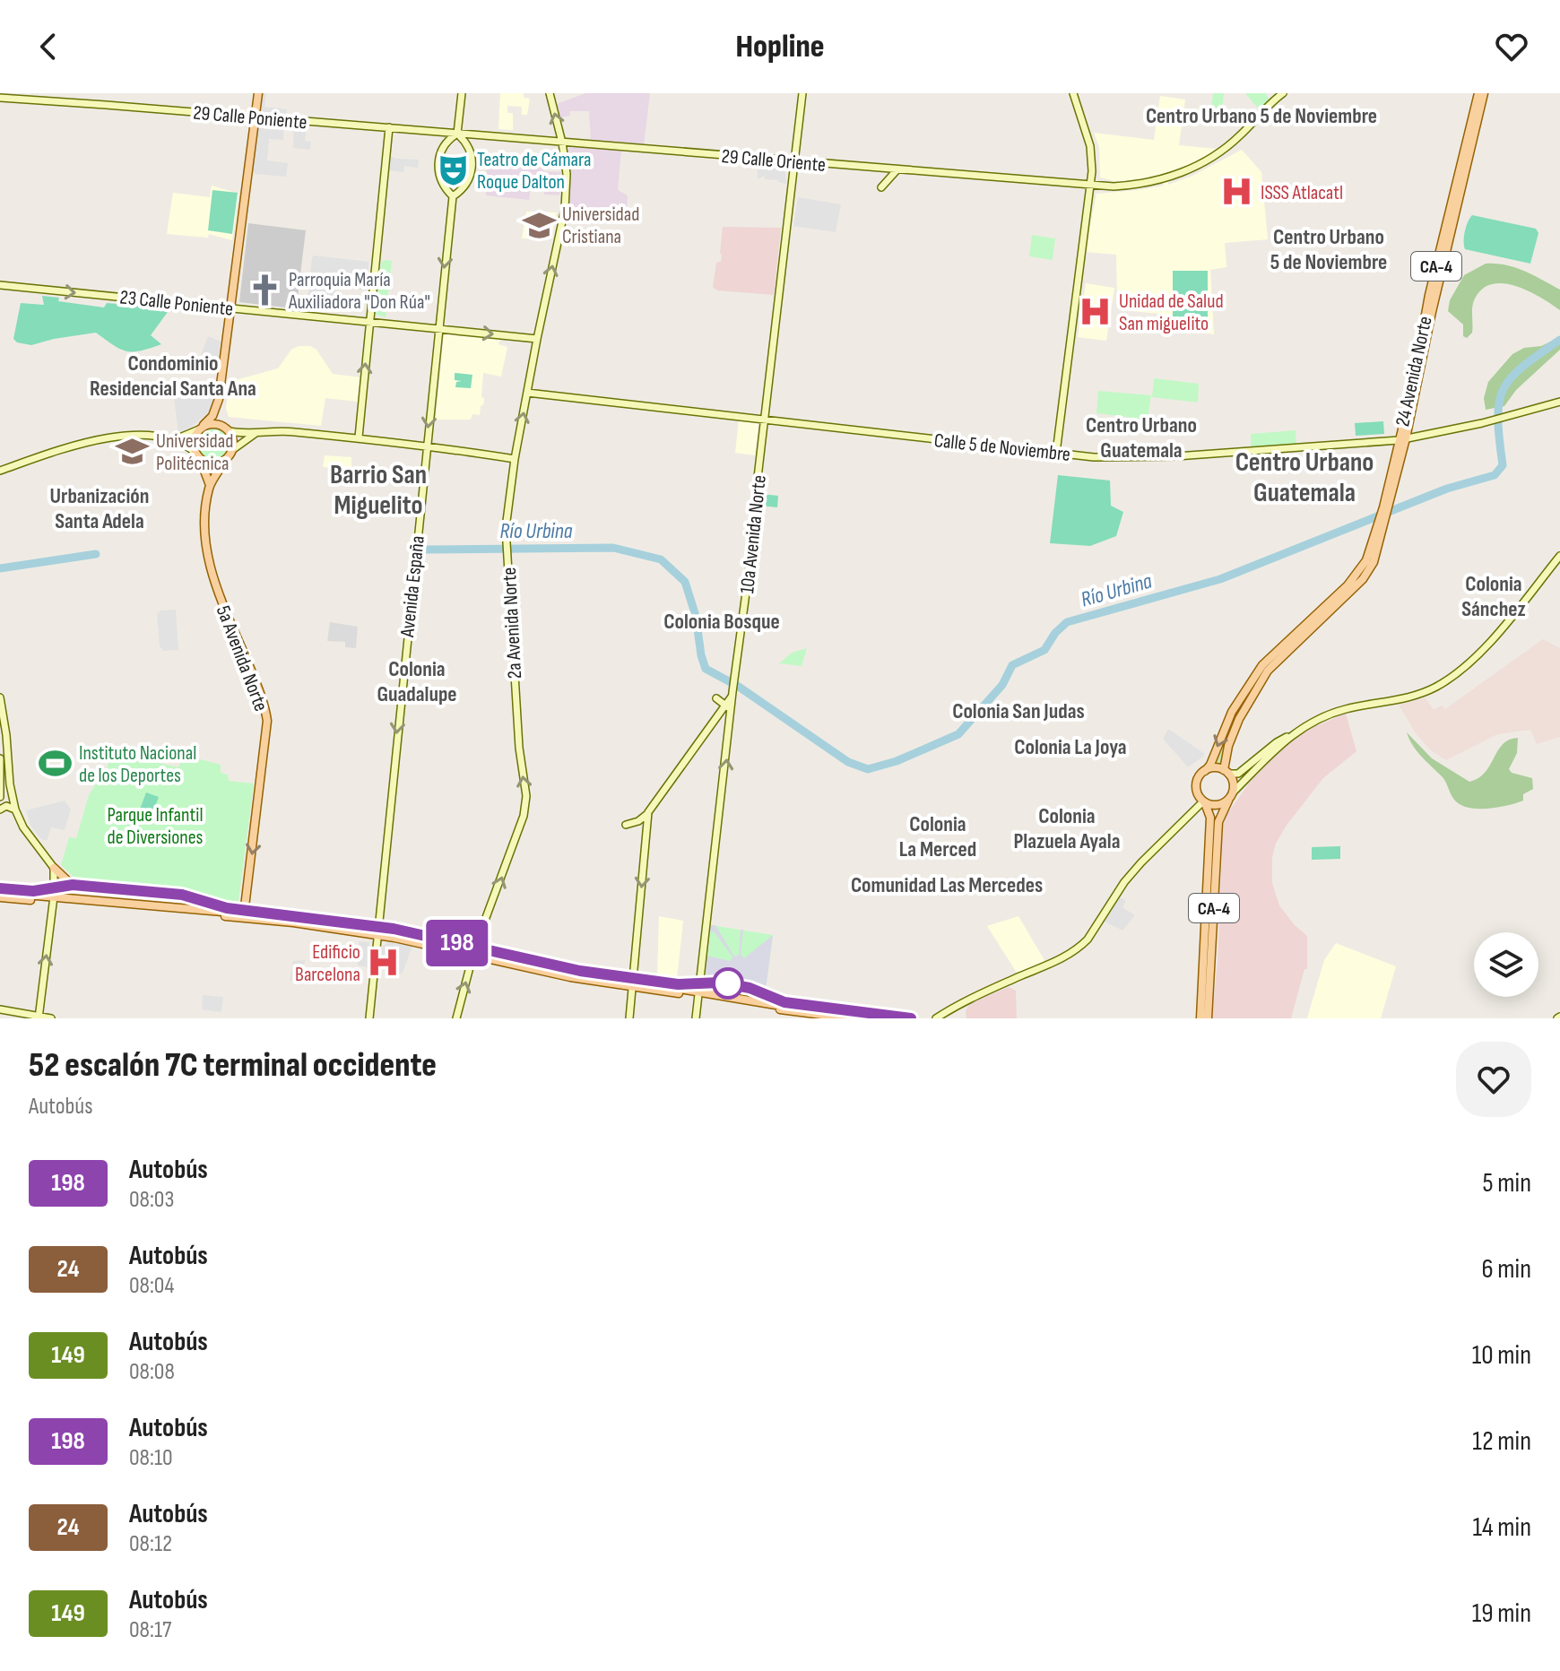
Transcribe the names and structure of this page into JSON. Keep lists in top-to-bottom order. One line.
{"streets":{"main road":["CA-4","24 Avenida Norte","5a Avenida Norte"],"street":["29 Calle Poniente","29 Calle Oriente","23 Calle Poniente","Calle 5 de Noviembre","10a Avenida Norte","Avenida España","2a Avenida Norte"]},"crossings":[["29 Calle Poniente","29 Calle Oriente"],["29 Calle Poniente","Avenida España"],["29 Calle Oriente","10a Avenida Norte"],["29 Calle Oriente","Avenida España"],["29 Calle Oriente","2a Avenida Norte"],["CA-4","24 Avenida Norte"],["CA-4","Calle 5 de Noviembre"],["23 Calle Poniente","Avenida España"],["23 Calle Poniente","2a Avenida Norte"],["24 Avenida Norte","Calle 5 de Noviembre"],["Calle 5 de Noviembre","10a Avenida Norte"],["Calle 5 de Noviembre","2a Avenida Norte"]],"one_way":["23 Calle Poniente","Avenida España","2a Avenida Norte","5a Avenida Norte"],"districts":["Centro Urbano 5 de Noviembre","Centro Urbano 5 de Noviembre","Condominio Residencial Santa Ana","Centro Urbano Guatemala","Centro Urbano Guatemala","Barrio San Miguelito","Urbanización Santa Adela","Colonia Sánchez","Colonia Bosque","Colonia Guadalupe","Colonia San Judas","Colonia La Joya","Colonia Plazuela Ayala","Colonia La Merced","Comunidad Las Mercedes"],"water":["Río Urbina"],"parks":["Parque Infantil de Diversiones"],"places":{"theatre":["Teatro de Cámara Roque Dalton"],"hospital":["ISSS Atlacatl","Unidad de Salud San miguelito","Edificio Barcelona"],"school or university":["Universidad Cristiana","Universidad Politécnica"],"church":["Parroquia María Auxiliadora \"Don Rúa\""],"sports":["Instituto Nacional de los Deportes"]},"lines":["bus line 198"],"page":{"header":"Hopline","on_map":"198","heading":["52 escalón 7C terminal occidente","Autobús"],"list":[{"mark":"198","name":"Autobús","note":"08:03","value":"5 min"},{"mark":"24","name":"Autobús","note":"08:04","value":"6 min"},{"mark":"149","name":"Autobús","note":"08:08","value":"10 min"},{"mark":"198","name":"Autobús","note":"08:10","value":"12 min"},{"mark":"24","name":"Autobús","note":"08:12","value":"14 min"},{"mark":"149","name":"Autobús","note":"08:17","value":"19 min"}]}}
